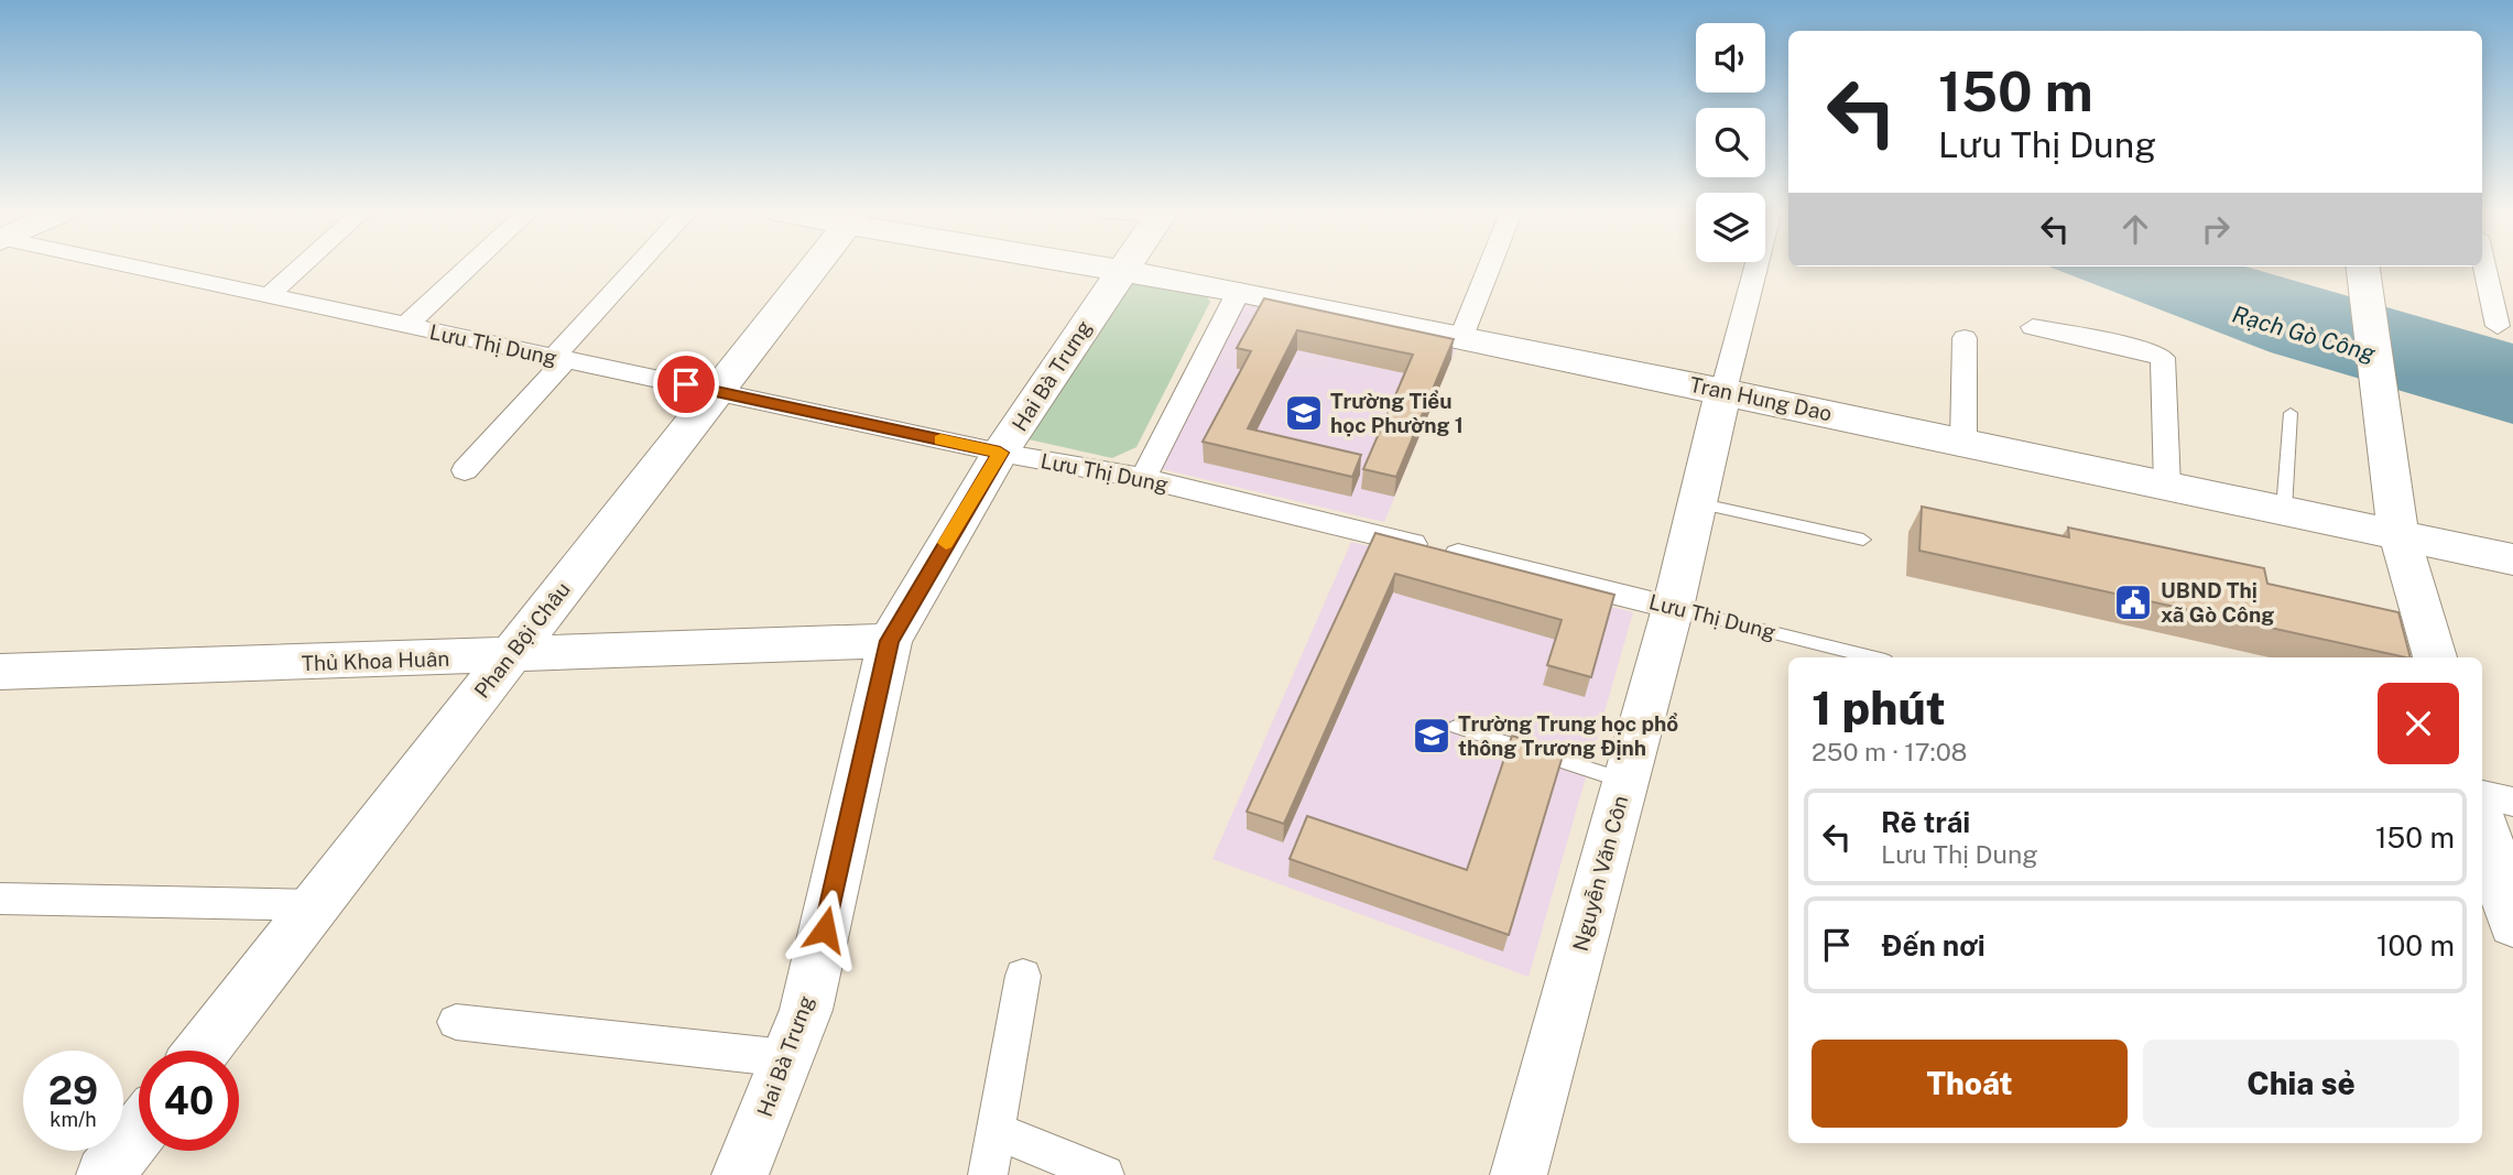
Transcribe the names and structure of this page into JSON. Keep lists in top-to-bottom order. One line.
{"streets":{"street":["Lưu Thị Dung","Hai Bà Trưng","Tran Hung Dao","Phan Bội Châu","Thủ Khoa Huân","Nguyễn Văn Côn"]},"crossings":[["Lưu Thị Dung","Hai Bà Trưng"],["Lưu Thị Dung","Phan Bội Châu"],["Lưu Thị Dung","Nguyễn Văn Côn"],["Hai Bà Trưng","Tran Hung Dao"],["Hai Bà Trưng","Thủ Khoa Huân"],["Tran Hung Dao","Nguyễn Văn Côn"],["Phan Bội Châu","Thủ Khoa Huân"]],"water":["Rạch Gò Công"],"places":{"school or university":["Trường Tiểu học Phường 1","Trường Trung học phổ thông Trương Định"],"public building":["UBND Thị xã Gò Công"]},"page":{"turn":["150 m","Lưu Thị Dung"],"heading":["1 phút","250 m · 17:08"],"list":[{"name":"Rẽ trái","note":"Lưu Thị Dung","value":"150 m"},{"name":"Đến nơi","value":"100 m"}],"buttons":["Thoát","Chia sẻ"],"speed":"29 km/h","limit":"40"}}
